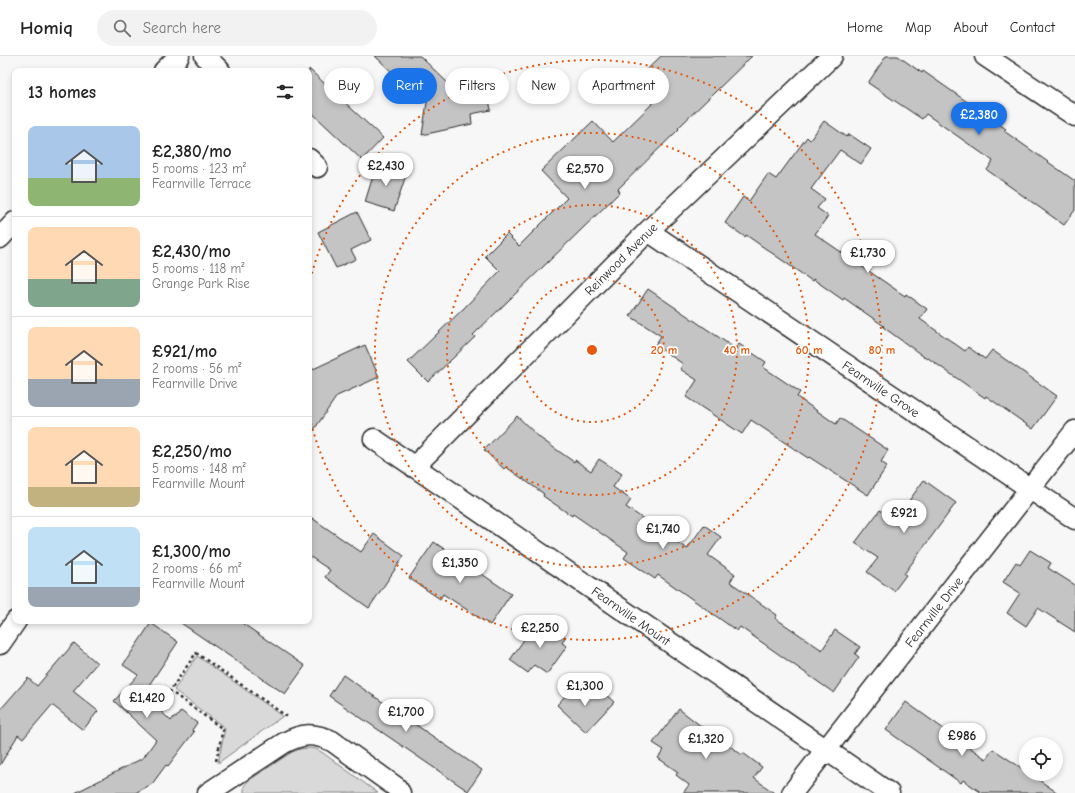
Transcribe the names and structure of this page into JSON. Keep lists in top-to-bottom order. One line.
{"streets":{"street":["Reinwood Avenue","Fearnville Grove","Fearnville Drive","Fearnville Mount"]},"crossings":[["Reinwood Avenue","Fearnville Grove"],["Reinwood Avenue","Fearnville Mount"],["Fearnville Grove","Fearnville Drive"],["Fearnville Drive","Fearnville Mount"]],"page":{"header":"Homiq","search":"Search here","nav":["Home","Map","About","Contact"],"chip":["Buy","Rent","Filters","New","Apartment"],"heading":"13 homes","price":["£2,380","£2,430","£2,570","£1,730","£921","£1,740","£1,350","£2,250","£1,300","£1,420","£1,700","£986","£1,320"],"list":[{"name":"£2,380/mo","note":"5 rooms · 123 m² · Fearnville Terrace"},{"name":"£2,430/mo","note":"5 rooms · 118 m² · Grange Park Rise"},{"name":"£921/mo","note":"2 rooms · 56 m² · Fearnville Drive"},{"name":"£2,250/mo","note":"5 rooms · 148 m² · Fearnville Mount"},{"name":"£1,300/mo","note":"2 rooms · 66 m² · Fearnville Mount"}]},"rings":["20 m","40 m","60 m","80 m"]}
